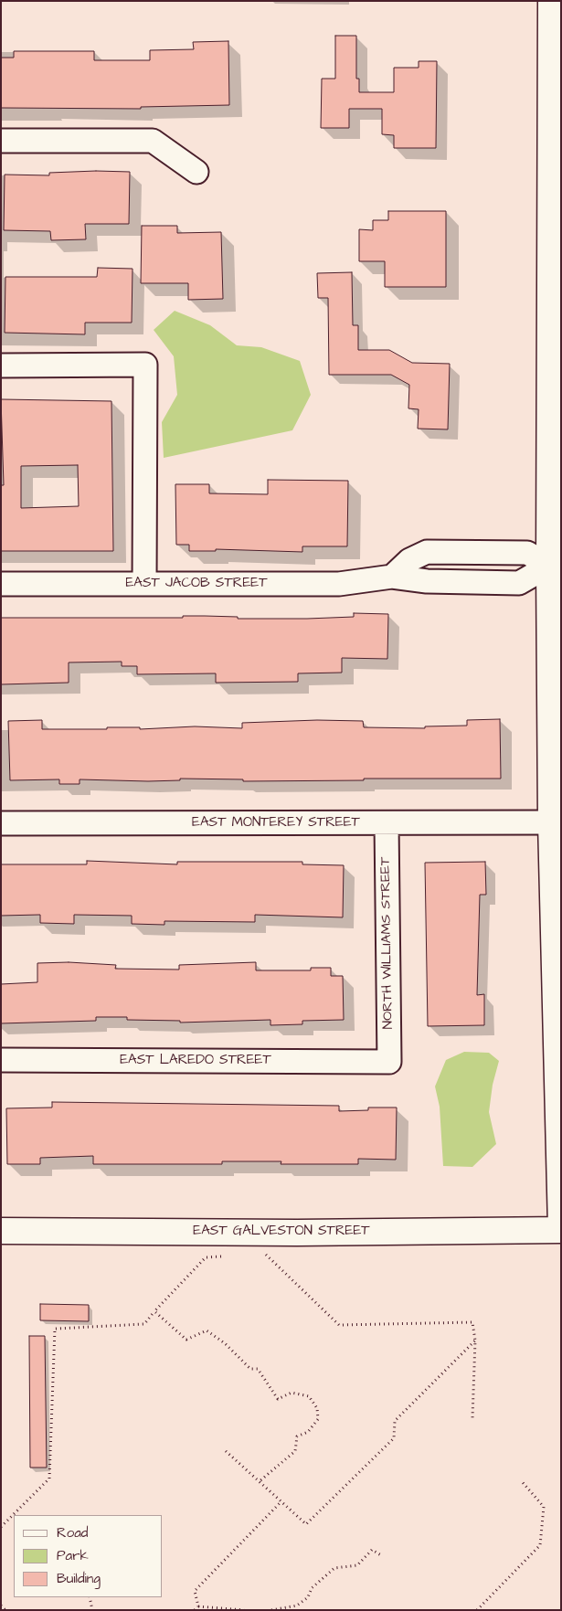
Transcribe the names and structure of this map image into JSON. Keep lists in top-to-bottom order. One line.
{"streets":{"main road":["EAST GALVESTON STREET"],"street":["EAST JACOB STREET","EAST MONTEREY STREET","NORTH WILLIAMS STREET","EAST LAREDO STREET"]},"crossings":[["EAST MONTEREY STREET","NORTH WILLIAMS STREET"],["NORTH WILLIAMS STREET","EAST LAREDO STREET"]],"legend":["Road","Park","Building"]}
